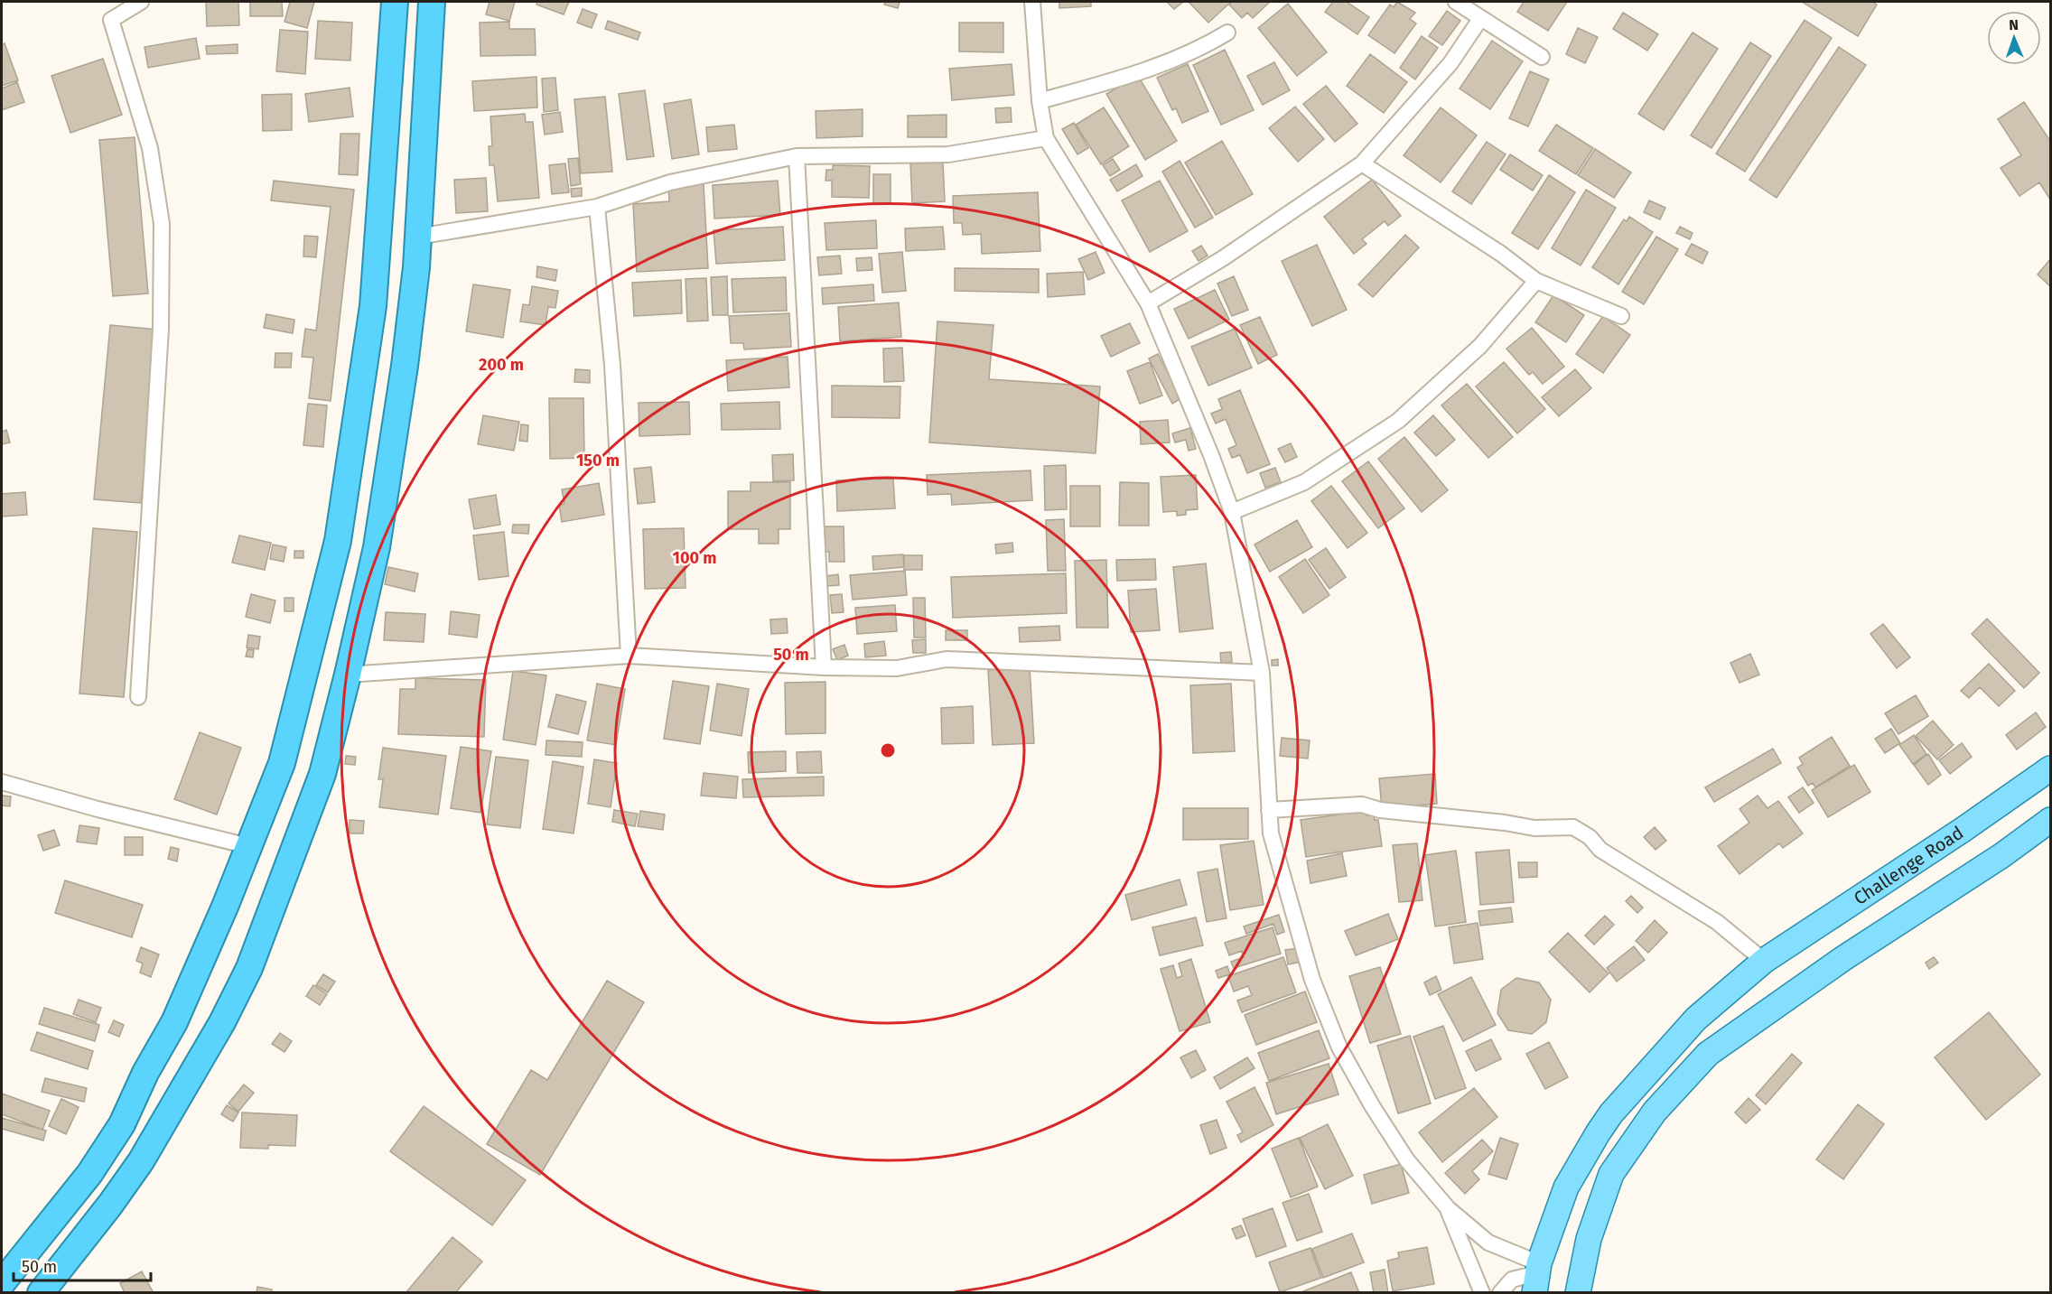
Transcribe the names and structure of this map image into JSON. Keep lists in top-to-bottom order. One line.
{"streets":{"main road":["Challenge Road"]},"scale_bar":"50 m","north":"top","rings":["200 m","150 m","100 m","50 m"]}
